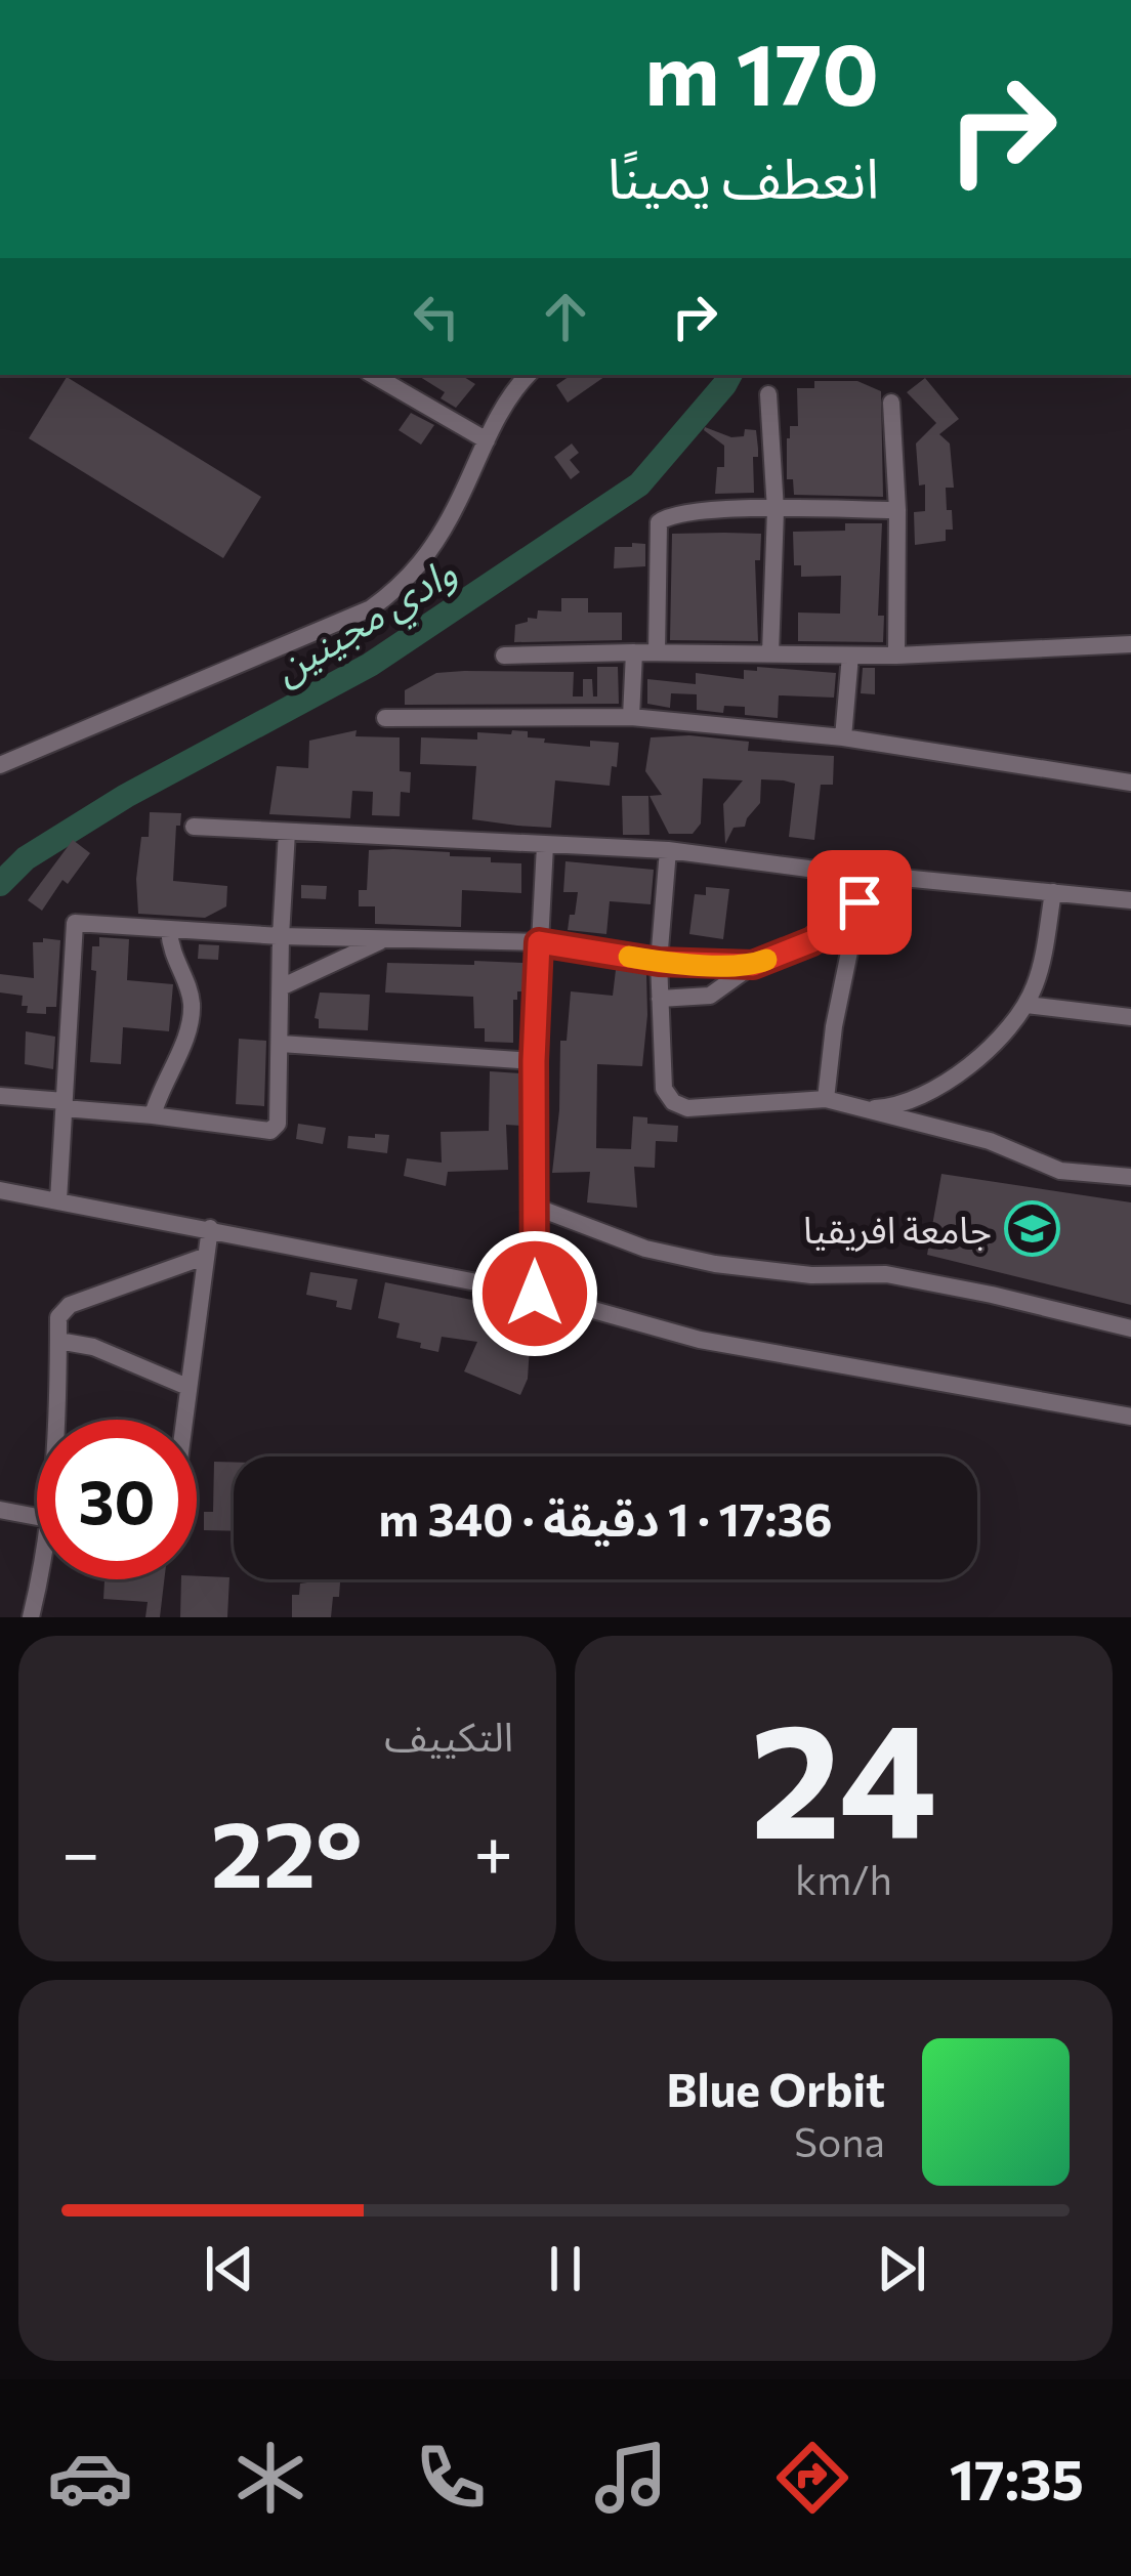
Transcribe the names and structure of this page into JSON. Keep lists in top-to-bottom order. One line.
{"water":["وادي مجينين"],"places":{"school or university":["جامعة افريقيا"]},"page":{"turn":["170 m","انعطف يمينًا"],"limit":"30","trip":"17:36 · 1 دقيقة · 340 m","tile":[["24","km/h"],"التكييف"],"heat":["−","22°","+"],"song":["Blue Orbit","Sona"],"tabs":"17:35"}}
